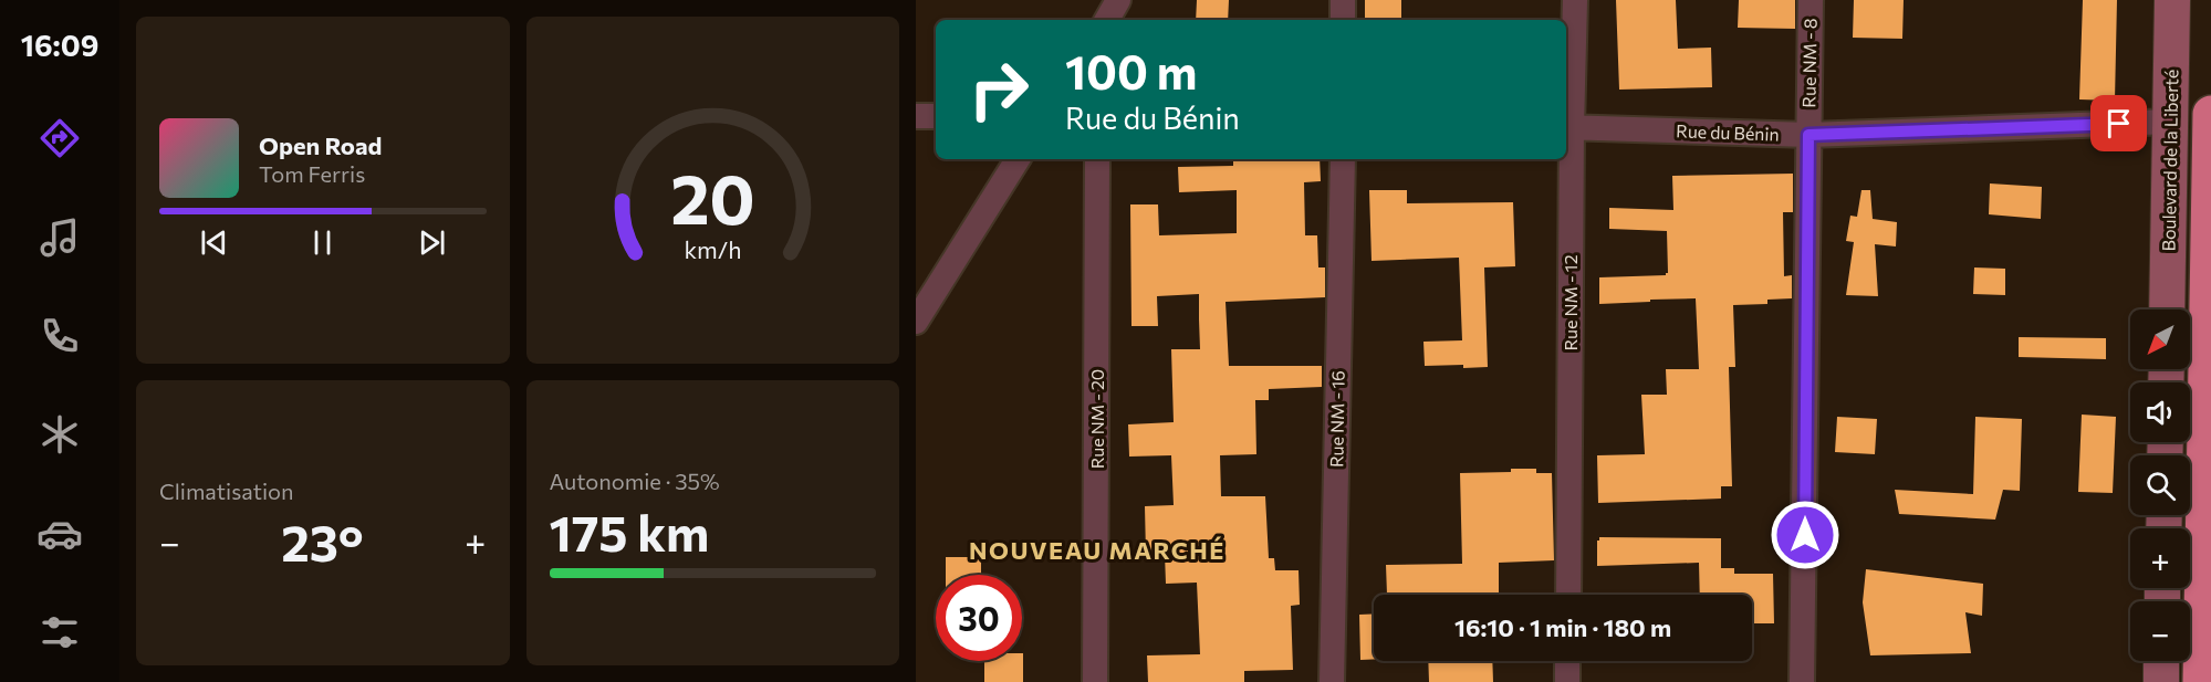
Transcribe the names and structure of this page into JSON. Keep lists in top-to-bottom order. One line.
{"streets":{"main road":["Boulevard de la Liberté"],"street":["Rue NM - 8","Rue du Bénin","Rue NM - 12","Rue NM - 20","Rue NM - 16"]},"crossings":[["Rue NM - 8","Rue du Bénin"],["Rue du Bénin","Boulevard de la Liberté"],["Rue du Bénin","Rue NM - 12"]],"districts":["NOUVEAU MARCHÉ"],"north":"bottom left","page":{"tabs":"16:09","turn":["100 m","Rue du Bénin"],"song":["Open Road","Tom Ferris"],"map_buttons":["+","−"],"tile":["Climatisation",["Autonomie · 35%","175 km"]],"heat":["−","23°","+"],"limit":"30","trip":"16:10 · 1 min · 180 m","gauge":["20","km/h"]}}
